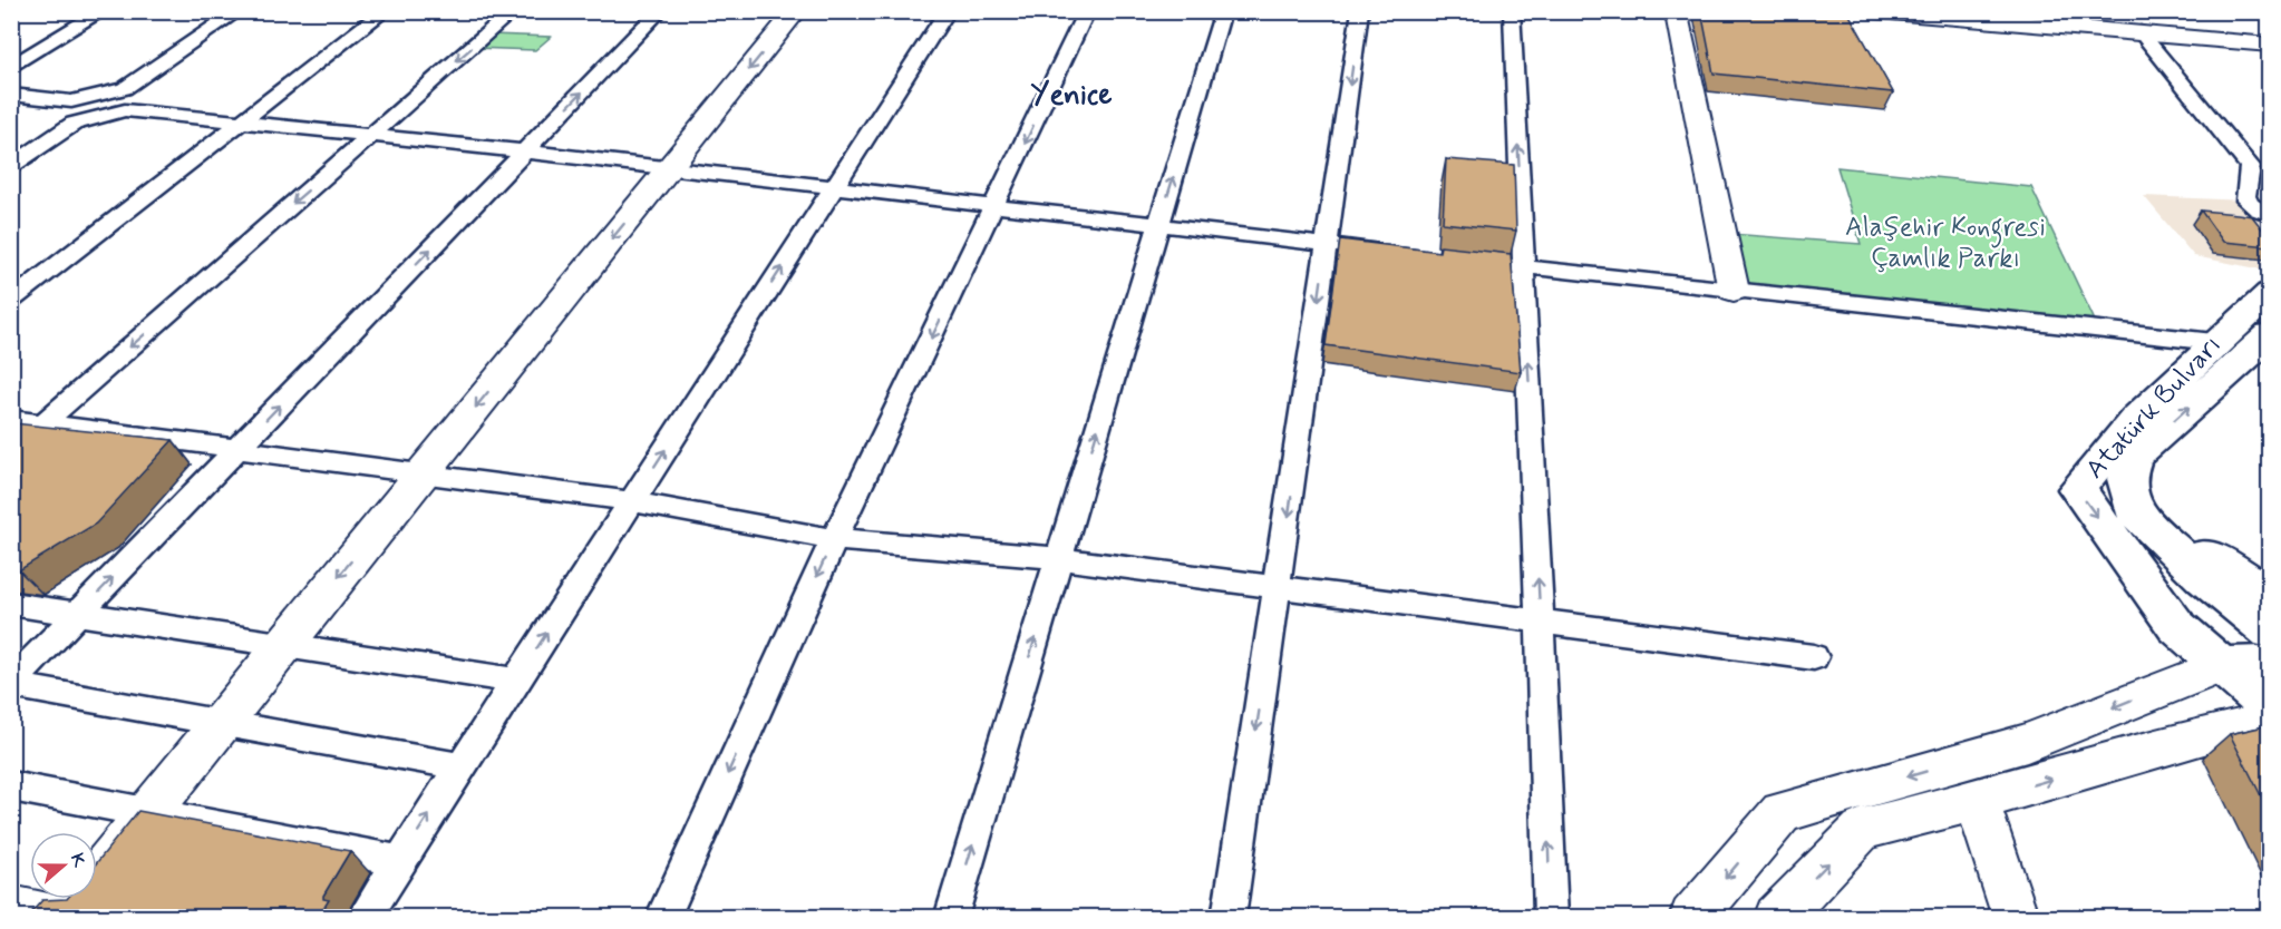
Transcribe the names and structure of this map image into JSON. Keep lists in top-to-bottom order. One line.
{"streets":{"main road":["Atatürk Bulvarı"]},"districts":["Yenice"],"parks":["Alaşehir Kongresi Çamlık Parkı"],"north":"right"}
